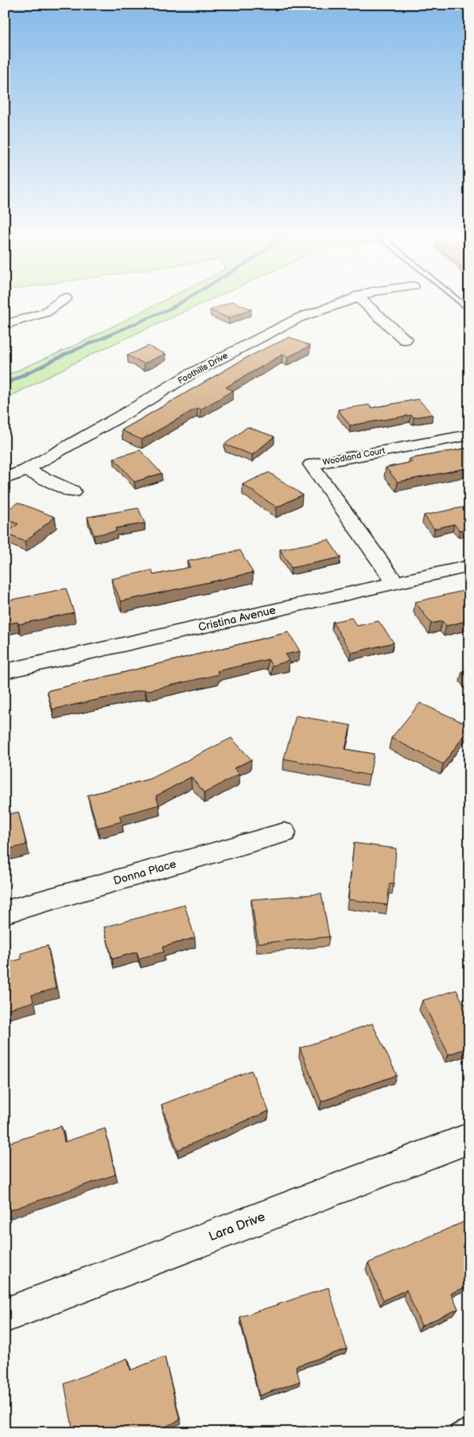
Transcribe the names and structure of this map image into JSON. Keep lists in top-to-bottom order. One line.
{"streets":{"street":["Foothills Drive","Woodland Court","Cristina Avenue","Donna Place","Lara Drive"]},"crossings":[["Woodland Court","Cristina Avenue"]]}
